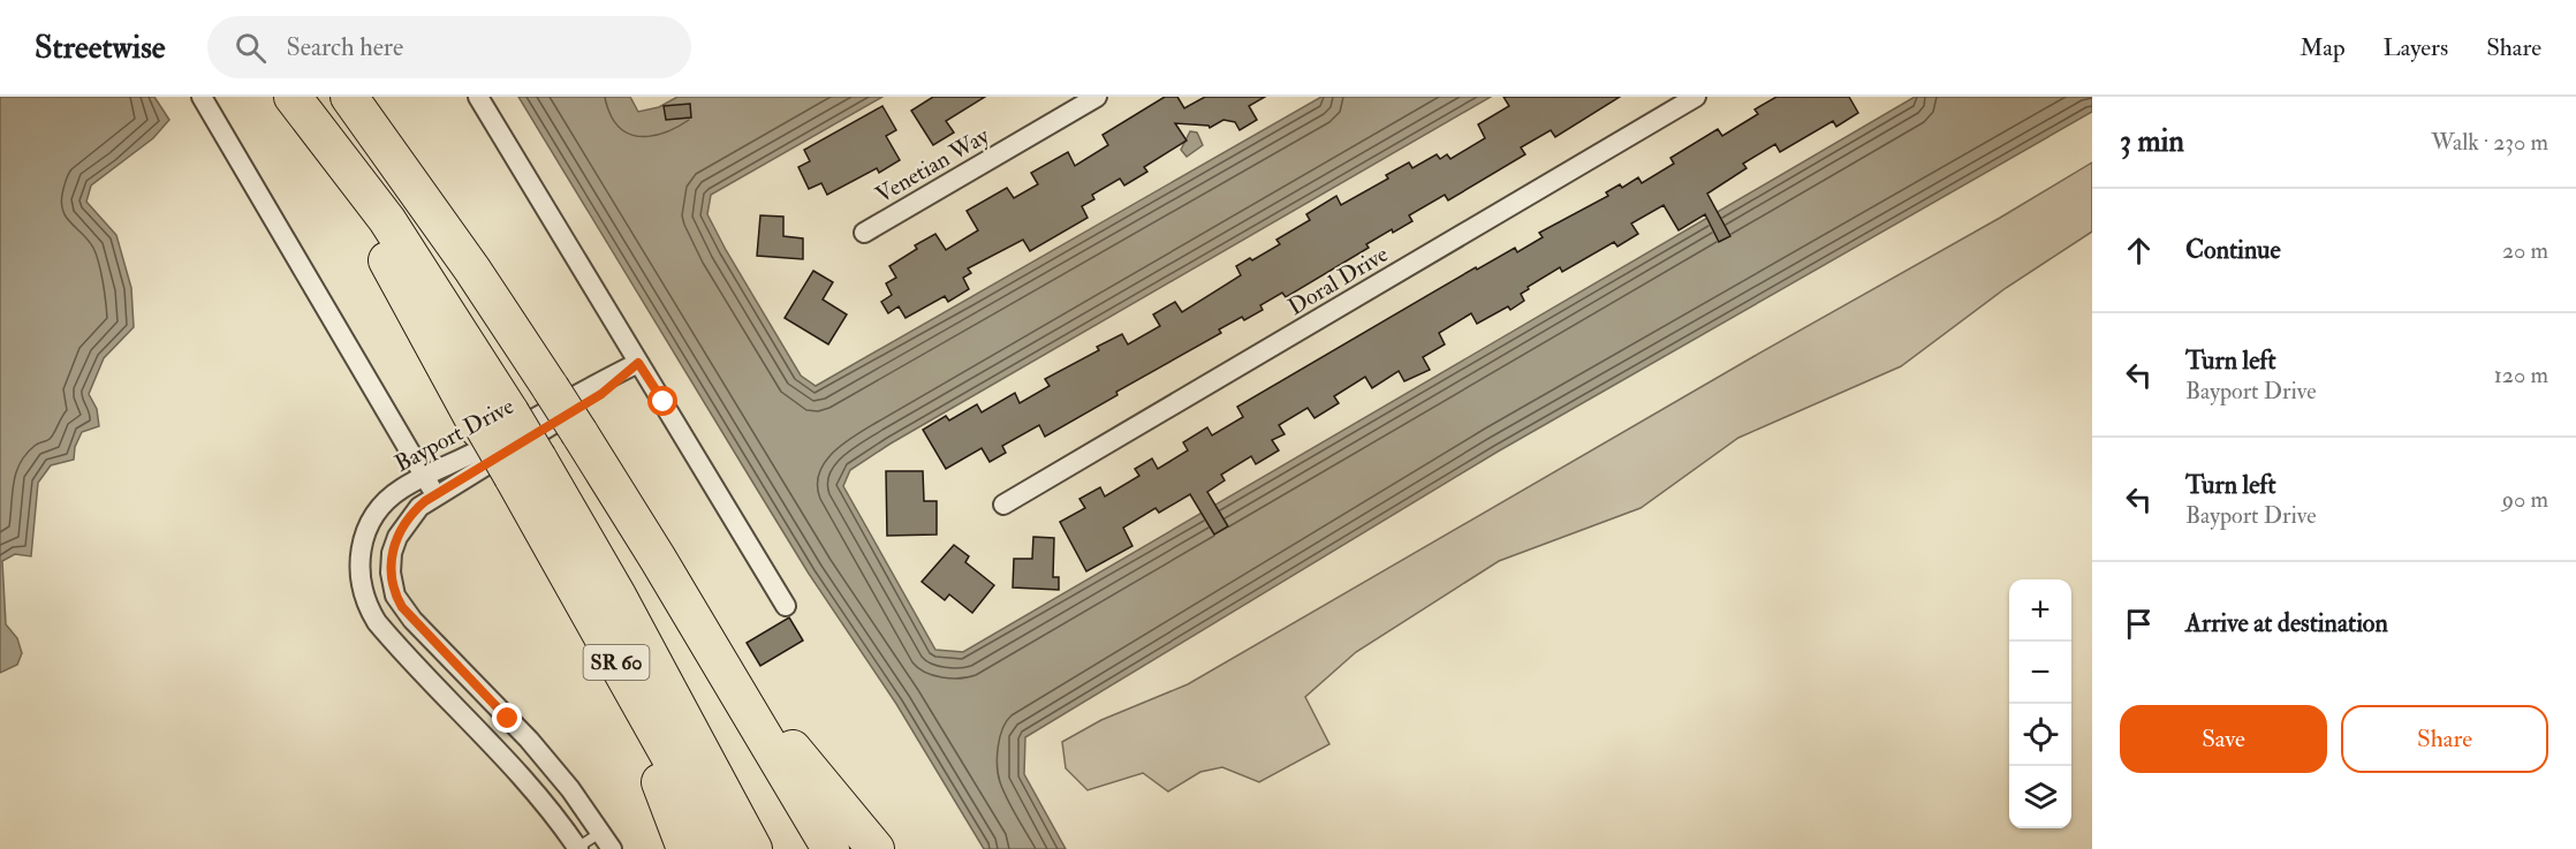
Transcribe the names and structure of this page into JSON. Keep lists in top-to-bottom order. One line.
{"streets":{"highway":["SR 60"],"street":["Venetian Way","Doral Drive","Bayport Drive"]},"page":{"header":"Streetwise","search":"Search here","nav":["Map","Layers","Share"],"heading":["3 min","Walk · 230 m"],"list":[["Continue","20 m"],["Turn left","Bayport Drive","120 m"],["Turn left","Bayport Drive","90 m"],"Arrive at destination"],"map_buttons":["+","−"],"buttons":["Save","Share"]}}
